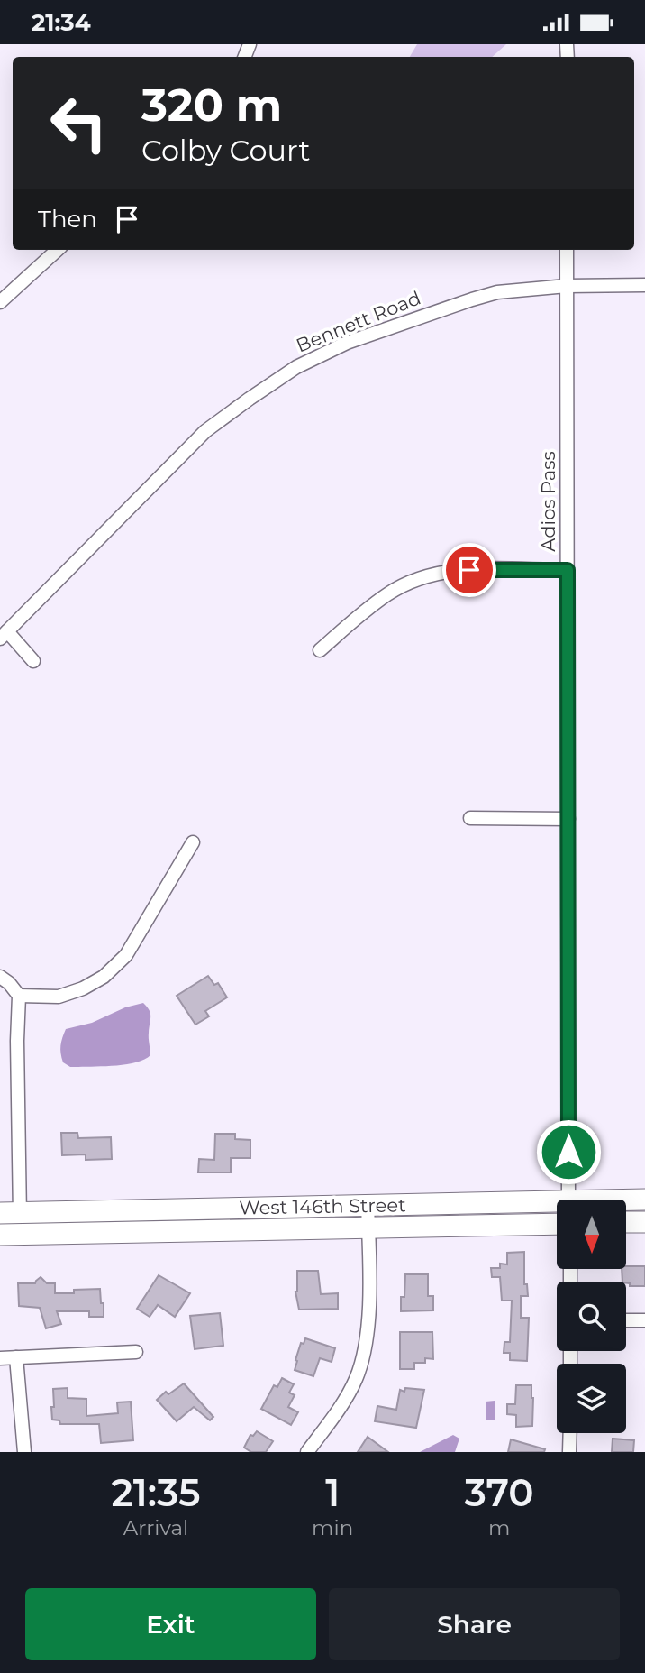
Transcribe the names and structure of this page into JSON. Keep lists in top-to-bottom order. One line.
{"streets":{"main road":["West 146th Street"],"street":["Bennett Road","Adios Pass"]},"crossings":[["Bennett Road","Adios Pass"]],"north":"bottom","page":{"status":"21:34","turn":["320 m","Colby Court"],"then":"Then","eta":["21:35","Arrival","1","min","370","m"],"buttons":["Exit","Share"]}}
